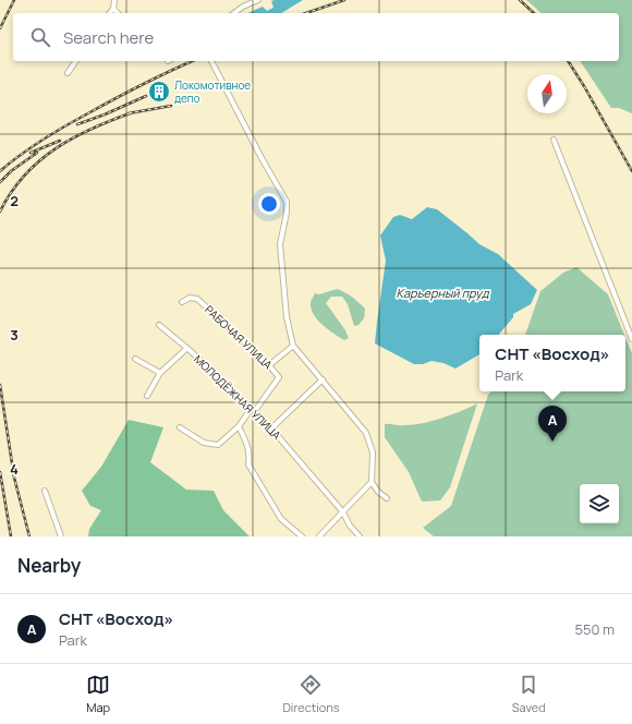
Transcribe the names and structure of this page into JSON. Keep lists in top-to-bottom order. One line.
{"streets":{"street":["РАБОЧАЯ УЛИЦА","МОЛОДЁЖНАЯ УЛИЦА"]},"crossings":[["РАБОЧАЯ УЛИЦА","МОЛОДЁЖНАЯ УЛИЦА"]],"water":["Карьерный пруд"],"places":{"building":["Локомотивное депо"]},"north":"top","page":{"search":"Search here","popup":["СНТ «Восход»","Park"],"pins":"A","heading":"Nearby","list":[{"mark":"A","name":"СНТ «Восход»","note":"Park","value":"550 m"}],"nav":["Map","Directions","Saved"]},"grid":{"rows":["2","3","4"]}}
